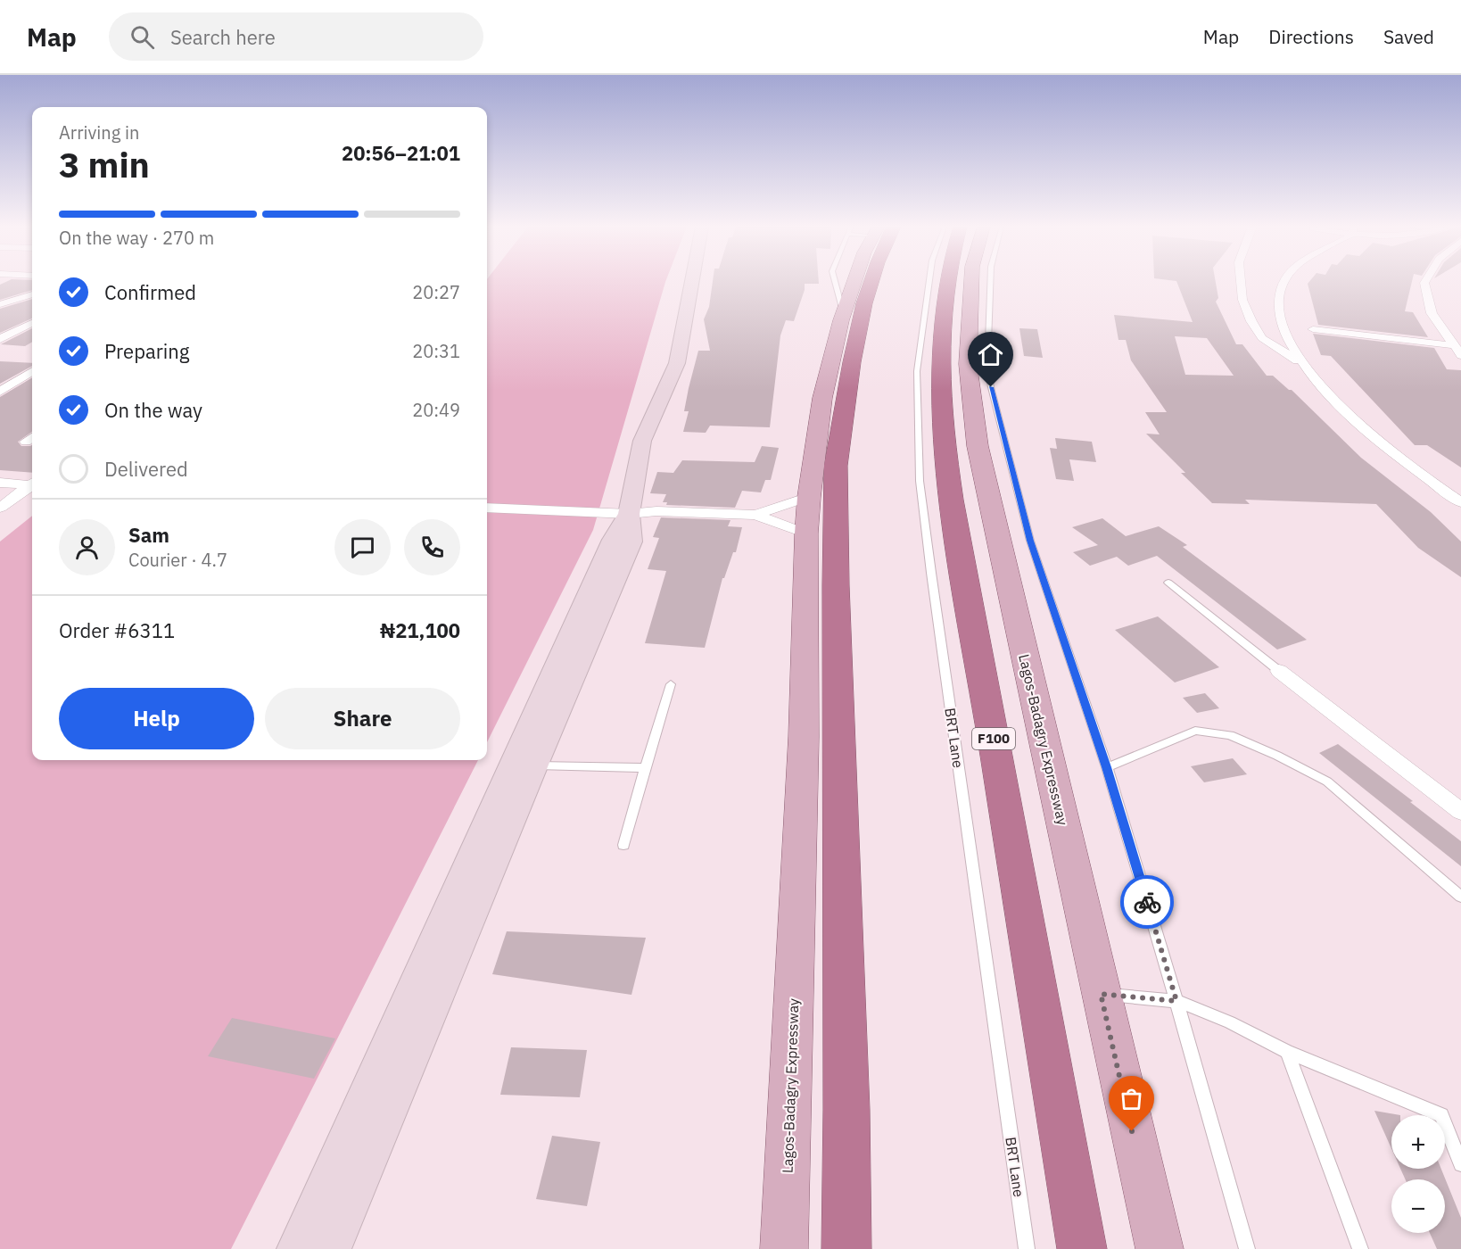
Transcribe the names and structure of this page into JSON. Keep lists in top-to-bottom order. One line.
{"streets":{"highway":["F100"],"main road":["Lagos-Badagry Expressway"],"lane":["BRT Lane"]},"page":{"header":"Map","search":"Search here","nav":["Map","Directions","Saved"],"heading":["3 min","Arriving in","20:56–21:01"],"panel":["Sam","Courier · 4.7","Order #6311","₦21,100"],"bar":"On the way · 270 m","list":[["Confirmed","20:27"],["Preparing","20:31"],["On the way","20:49"],"Delivered"],"buttons":["Help","Share"],"map_buttons":["+","−"]}}
